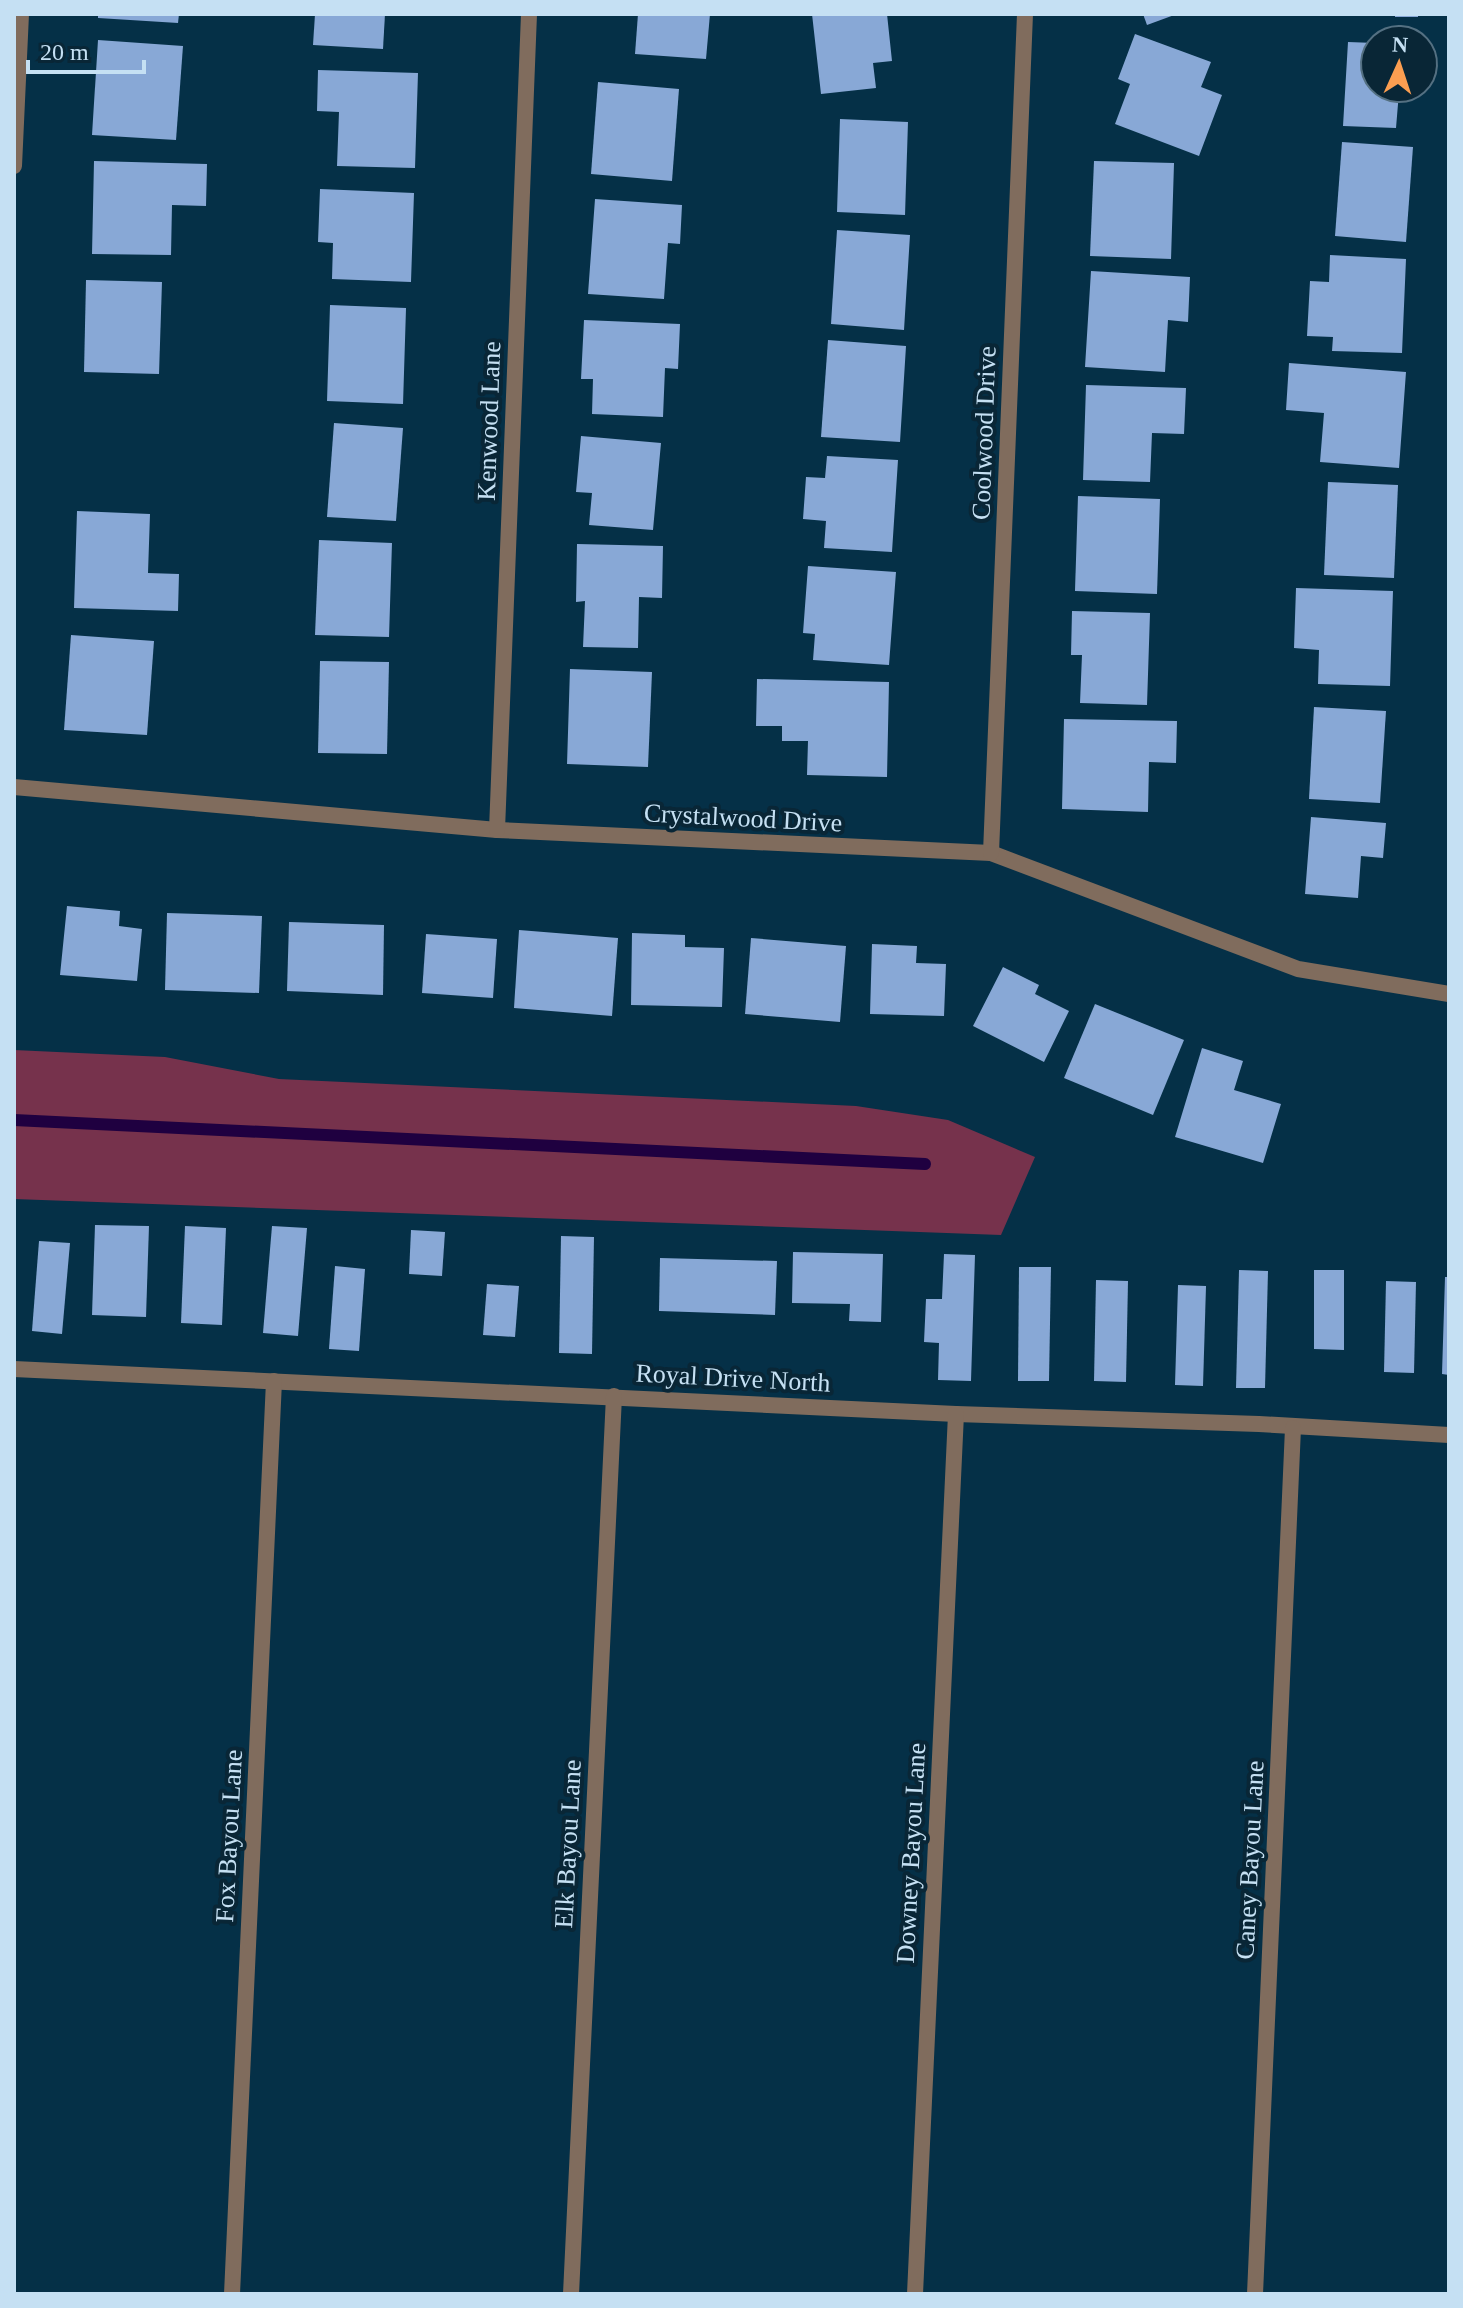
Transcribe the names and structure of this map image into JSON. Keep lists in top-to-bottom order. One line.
{"streets":{"street":["Kenwood Lane","Coolwood Drive","Crystalwood Drive","Royal Drive North","Fox Bayou Lane","Elk Bayou Lane","Downey Bayou Lane","Caney Bayou Lane"]},"crossings":[["Kenwood Lane","Crystalwood Drive"],["Coolwood Drive","Crystalwood Drive"],["Royal Drive North","Fox Bayou Lane"],["Royal Drive North","Elk Bayou Lane"],["Royal Drive North","Downey Bayou Lane"],["Royal Drive North","Caney Bayou Lane"]],"scale_bar":"20 m","north":"top"}
